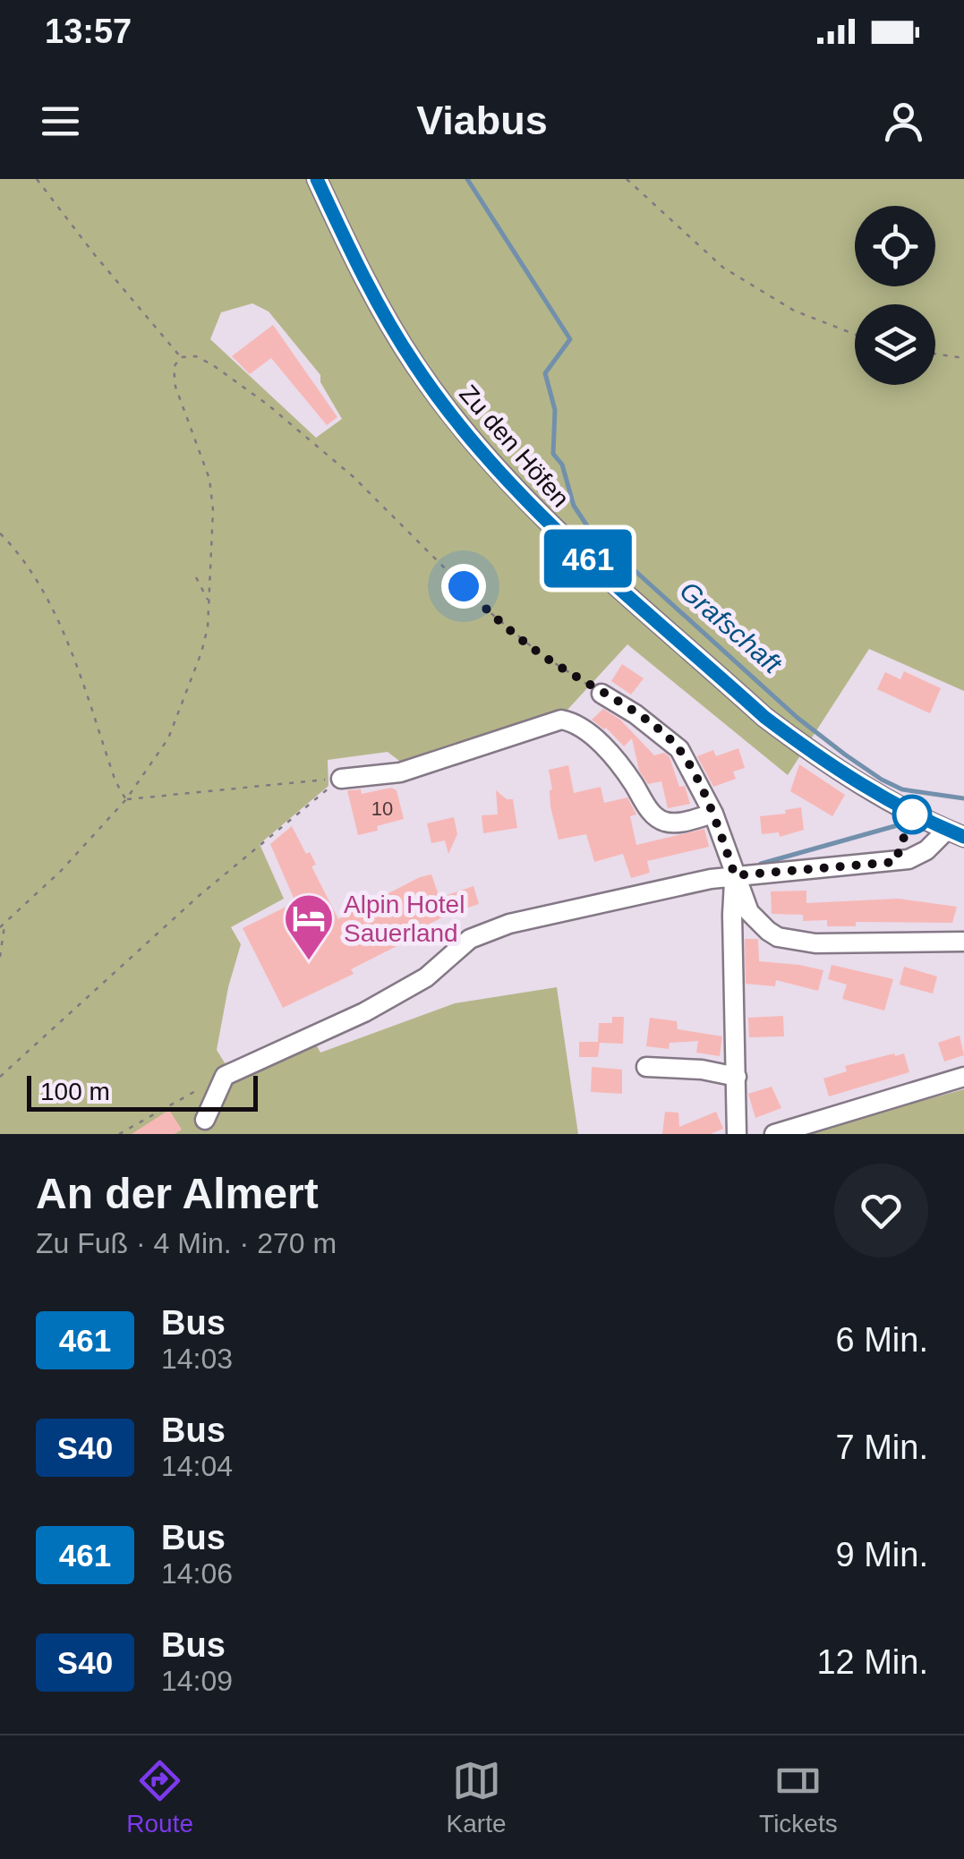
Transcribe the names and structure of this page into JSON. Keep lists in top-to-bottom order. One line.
{"streets":{"street":["Zu den Höfen"]},"water":["Grafschaft"],"places":{"hotel":["Alpin Hotel Sauerland"]},"lines":["bus line 461"],"house_numbers":["10"],"scale_bar":"100 m","page":{"status":"13:57","header":"Viabus","on_map":"461","scale":"100 m","heading":["An der Almert","Zu Fuß · 4 Min. · 270 m"],"list":[{"mark":"461","name":"Bus","note":"14:03","value":"6 Min."},{"mark":"S40","name":"Bus","note":"14:04","value":"7 Min."},{"mark":"461","name":"Bus","note":"14:06","value":"9 Min."},{"mark":"S40","name":"Bus","note":"14:09","value":"12 Min."}],"tabs":["Route","Karte","Tickets"]}}
